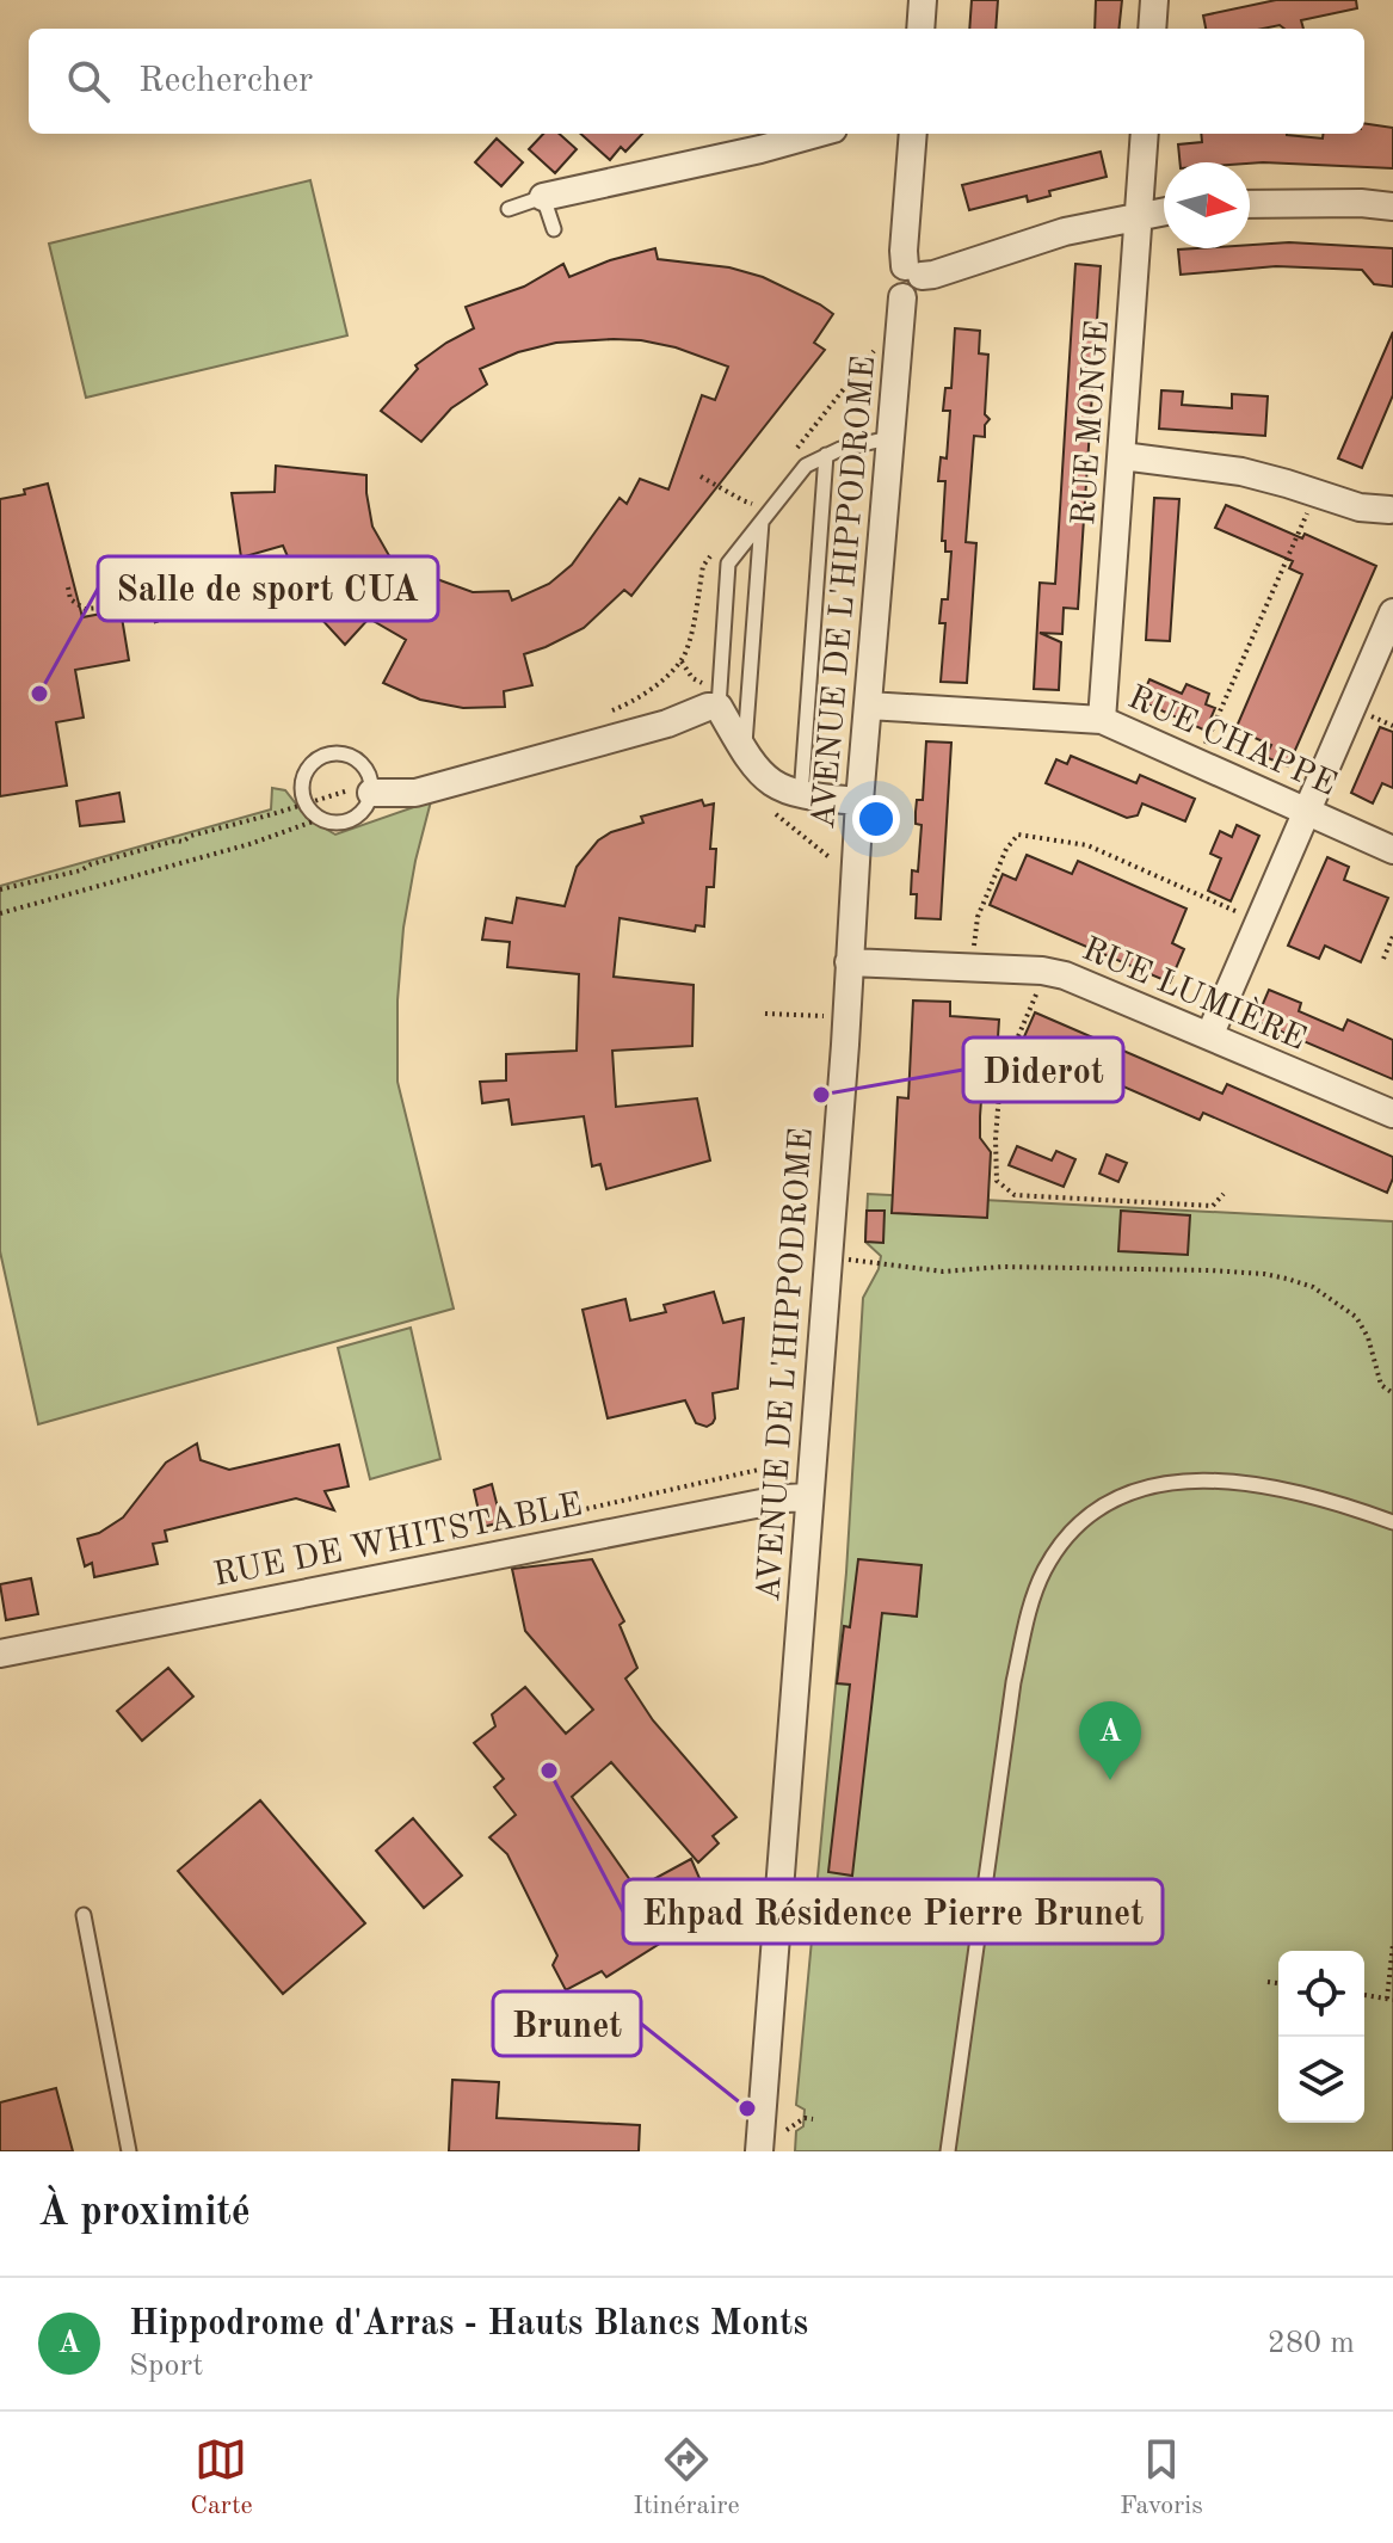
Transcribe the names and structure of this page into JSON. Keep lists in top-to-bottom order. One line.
{"streets":{"street":["RUE MONGE","AVENUE DE L'HIPPODROME","RUE CHAPPE","RUE LUMIÈRE","RUE DE WHITSTABLE"]},"crossings":[["RUE MONGE","RUE CHAPPE"],["AVENUE DE L'HIPPODROME","RUE CHAPPE"],["AVENUE DE L'HIPPODROME","RUE LUMIÈRE"],["AVENUE DE L'HIPPODROME","RUE DE WHITSTABLE"]],"places":["Salle de sport CUA","Diderot","Ehpad Résidence Pierre Brunet","Brunet"],"north":"right","page":{"search":"Rechercher","pins":"A","heading":"À proximité","list":[{"mark":"A","name":"Hippodrome d'Arras - Hauts Blancs Monts","note":"Sport","value":"280 m"}],"nav":["Carte","Itinéraire","Favoris"]}}
